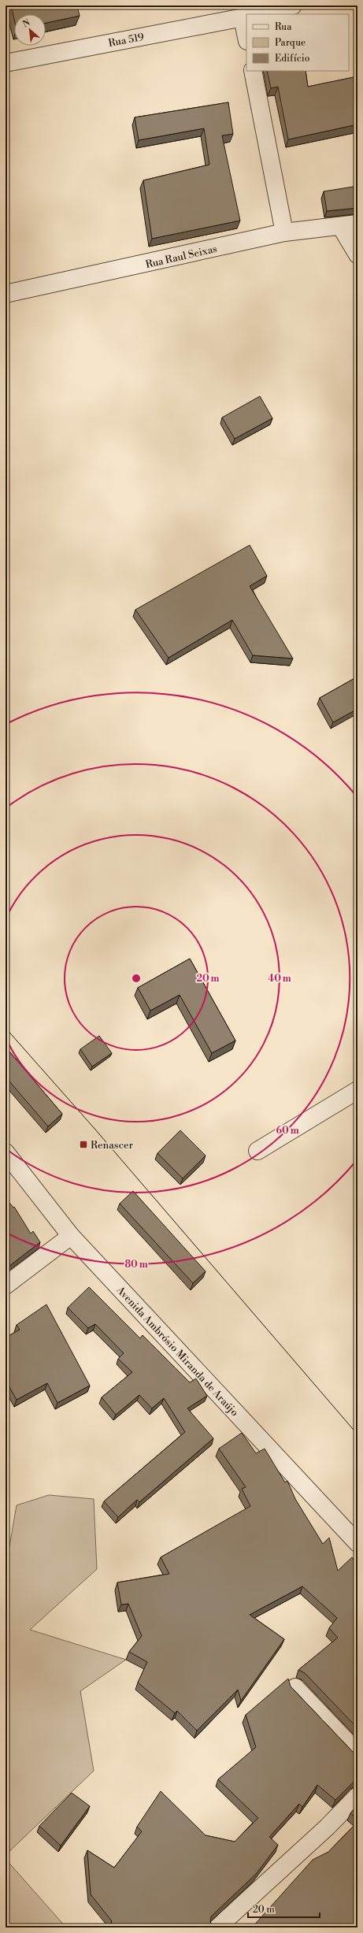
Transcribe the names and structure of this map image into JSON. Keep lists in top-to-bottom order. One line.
{"streets":{"street":["Rua 519","Rua Raul Seixas","Avenida Ambrósio Miranda de Araújo"]},"places":{"transit":["Renascer"]},"legend":["Rua","Parque","Edifício"],"scale_bar":"20 m","north":"top left","rings":["20 m","40 m","60 m","80 m"]}
